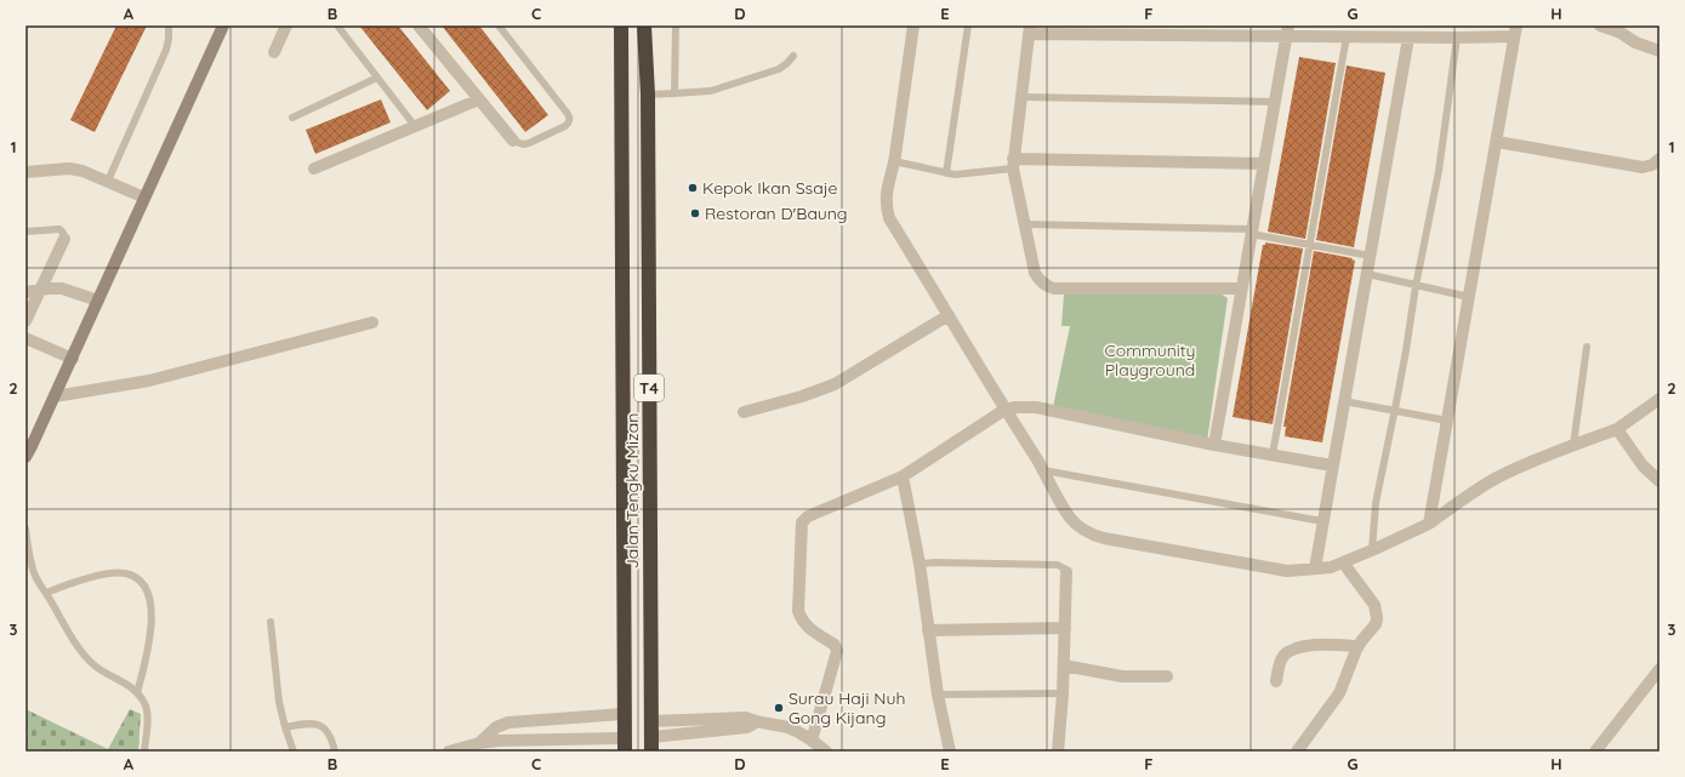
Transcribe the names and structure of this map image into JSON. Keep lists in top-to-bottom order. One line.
{"streets":{"highway":["T4","Jalan Tengku Mizan"]},"parks":["Community Playground"],"places":["Kepok Ikan Ssaje","Restoran D'Baung","Surau Haji Nuh Gong Kijang"],"grid":{"columns":["A","B","C","D","E","F","G","H"],"rows":["1","2","3"]}}
